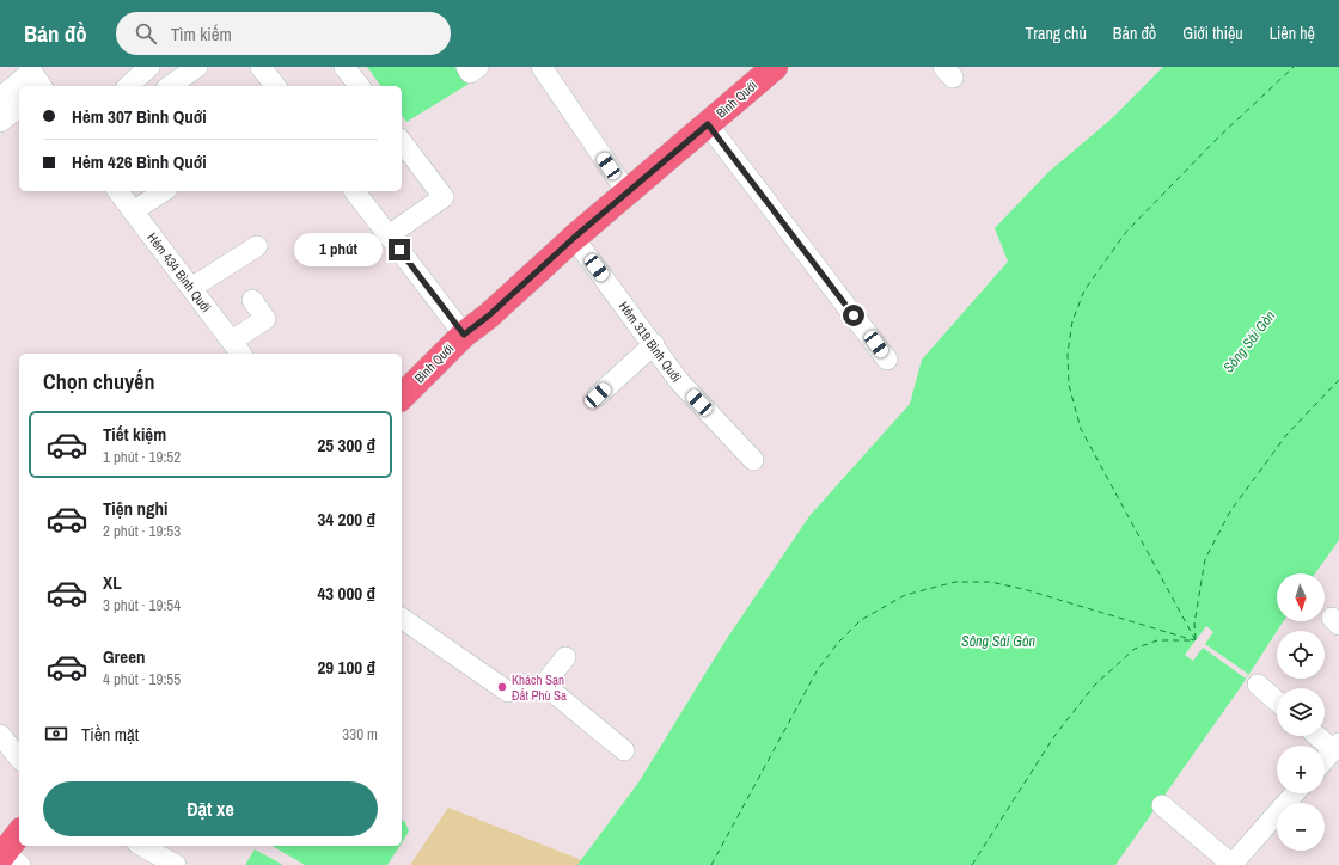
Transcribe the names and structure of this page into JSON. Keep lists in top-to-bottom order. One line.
{"streets":{"main road":["Bình Quới"],"street":["Hẻm 434 Bình Quới","Hẻm 319 Bình Quới"]},"crossings":[["Bình Quới","Hẻm 319 Bình Quới"]],"water":["Sông Sài Gòn"],"places":["Khách Sạn Đất Phù Sa"],"north":"bottom","page":{"header":"Bản đồ","search":"Tìm kiếm","nav":["Trang chủ","Bản đồ","Giới thiệu","Liên hệ"],"banner":["Hẻm 307 Bình Quới","Hẻm 426 Bình Quới"],"bubble":"1 phút","heading":"Chọn chuyến","list":[{"name":"Tiết kiệm","note":"1 phút · 19:52","value":"25 300 ₫"},{"name":"Tiện nghi","note":"2 phút · 19:53","value":"34 200 ₫"},{"name":"XL","note":"3 phút · 19:54","value":"43 000 ₫"},{"name":"Green","note":"4 phút · 19:55","value":"29 100 ₫"}],"map_buttons":["+","−"],"pay":["Tiền mặt","330 m"],"buttons":"Đặt xe"}}
